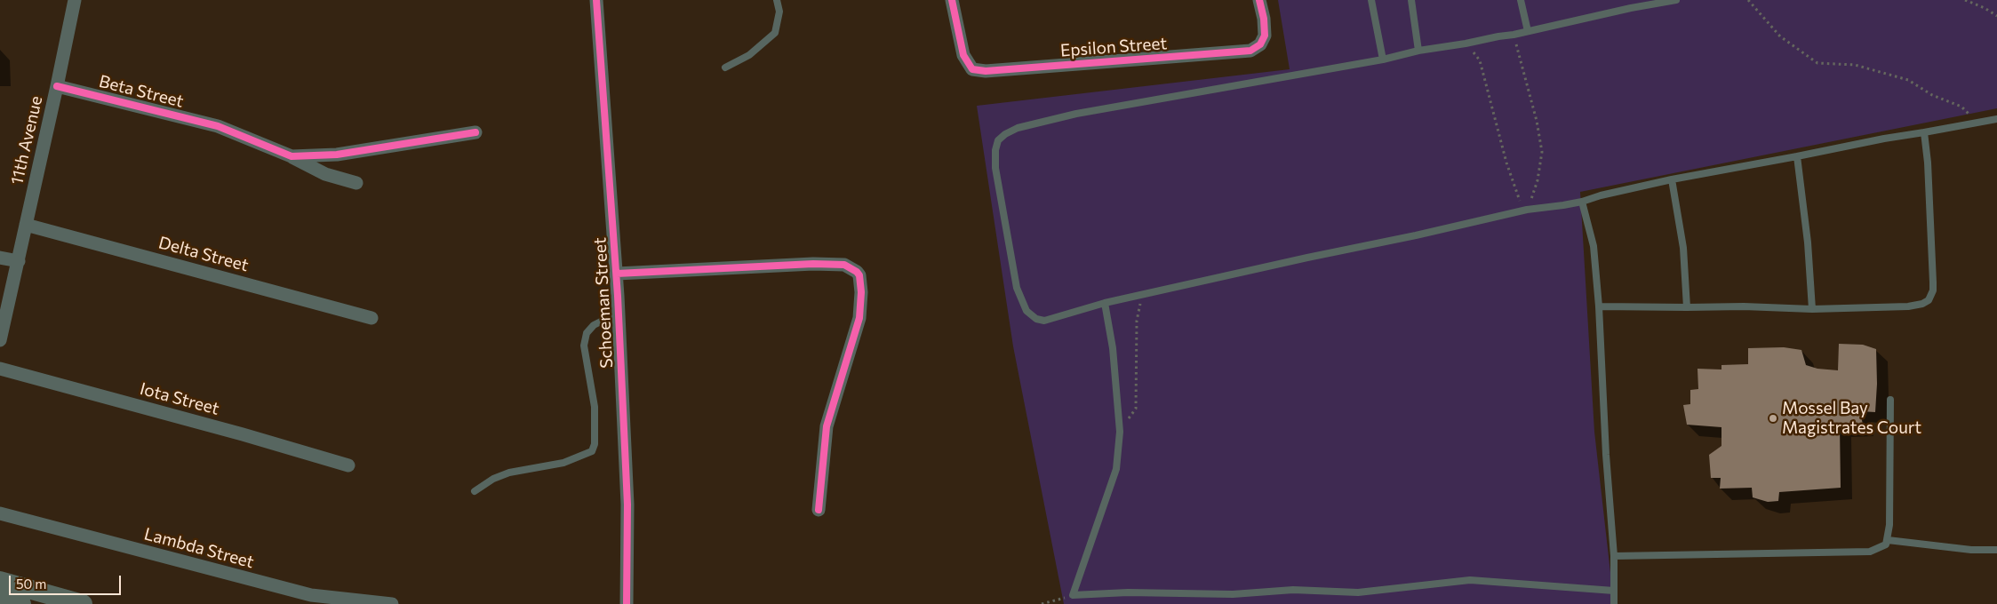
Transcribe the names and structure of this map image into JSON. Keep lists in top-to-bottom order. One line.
{"streets":{"street":["Epsilon Street","Beta Street","11th Avenue","Delta Street","Schoeman Street","Iota Street","Lambda Street"]},"crossings":[["Beta Street","11th Avenue"],["11th Avenue","Delta Street"]],"places":["Mossel Bay Magistrates Court"],"scale_bar":"50 m"}
